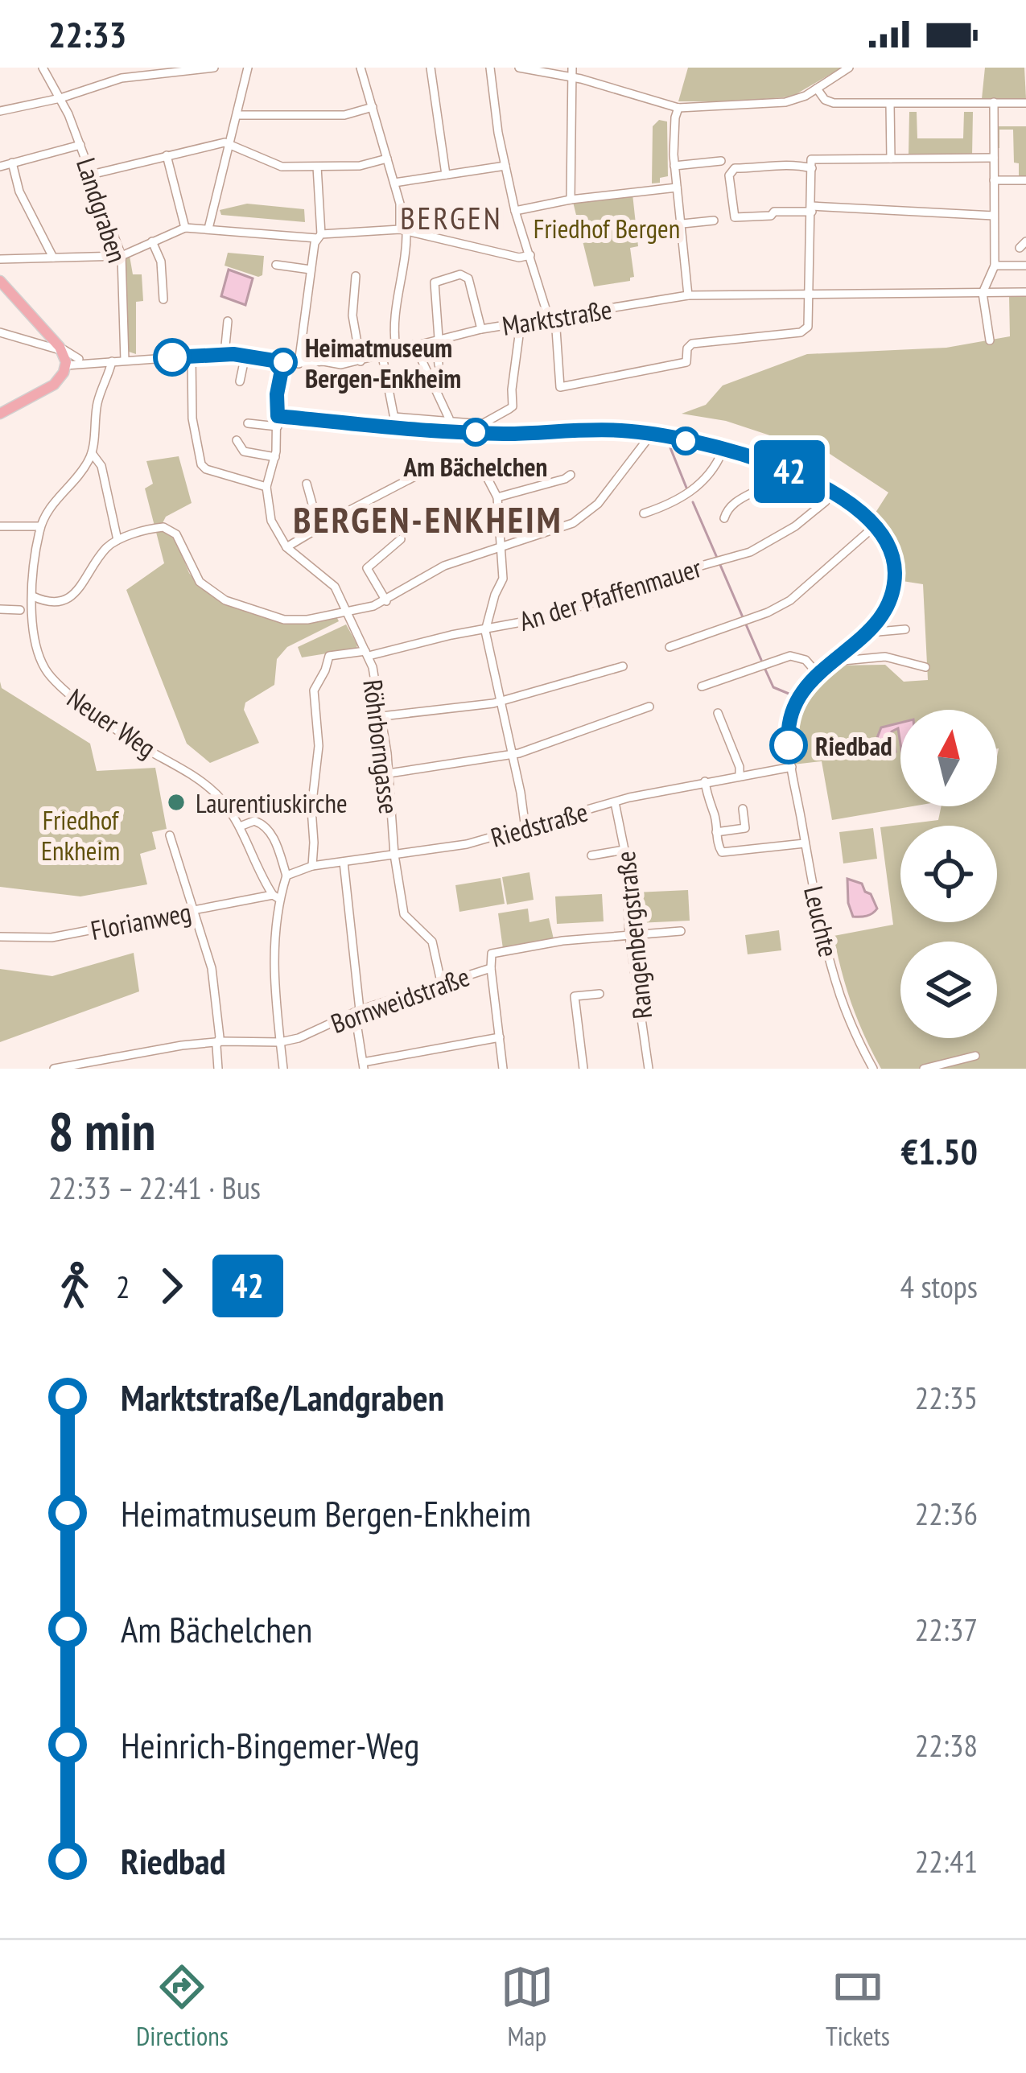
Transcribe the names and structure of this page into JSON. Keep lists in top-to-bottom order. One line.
{"streets":{"street":["Landgraben","Marktstraße","An der Pfaffenmauer","Neuer Weg","Röhrborngasse","Riedstraße","Florianweg","Leuchte","Rangenbergstraße","Bornweidstraße"]},"crossings":[["Landgraben","Marktstraße"],["Marktstraße","Neuer Weg"],["An der Pfaffenmauer","Röhrborngasse"],["An der Pfaffenmauer","Riedstraße"],["Neuer Weg","Florianweg"],["Röhrborngasse","Riedstraße"],["Röhrborngasse","Bornweidstraße"],["Riedstraße","Leuchte"],["Riedstraße","Rangenbergstraße"],["Rangenbergstraße","Bornweidstraße"]],"districts":["BERGEN","BERGEN-ENKHEIM"],"parks":["Friedhof Bergen","Friedhof Enkheim"],"places":["Heimatmuseum Bergen-Enkheim","Am Bächelchen","Riedbad","Laurentiuskirche"],"lines":["bus line 42"],"north":"top","page":{"status":"22:33","on_map":"42","heading":["8 min","22:33 – 22:41 · Bus","€1.50"],"legs":["2","42","4 stops"],"list":[{"name":"Marktstraße/Landgraben","value":"22:35"},{"name":"Heimatmuseum Bergen-Enkheim","value":"22:36"},{"name":"Am Bächelchen","value":"22:37"},{"name":"Heinrich-Bingemer-Weg","value":"22:38"},{"name":"Riedbad","value":"22:41"}],"tabs":["Directions","Map","Tickets"]}}
